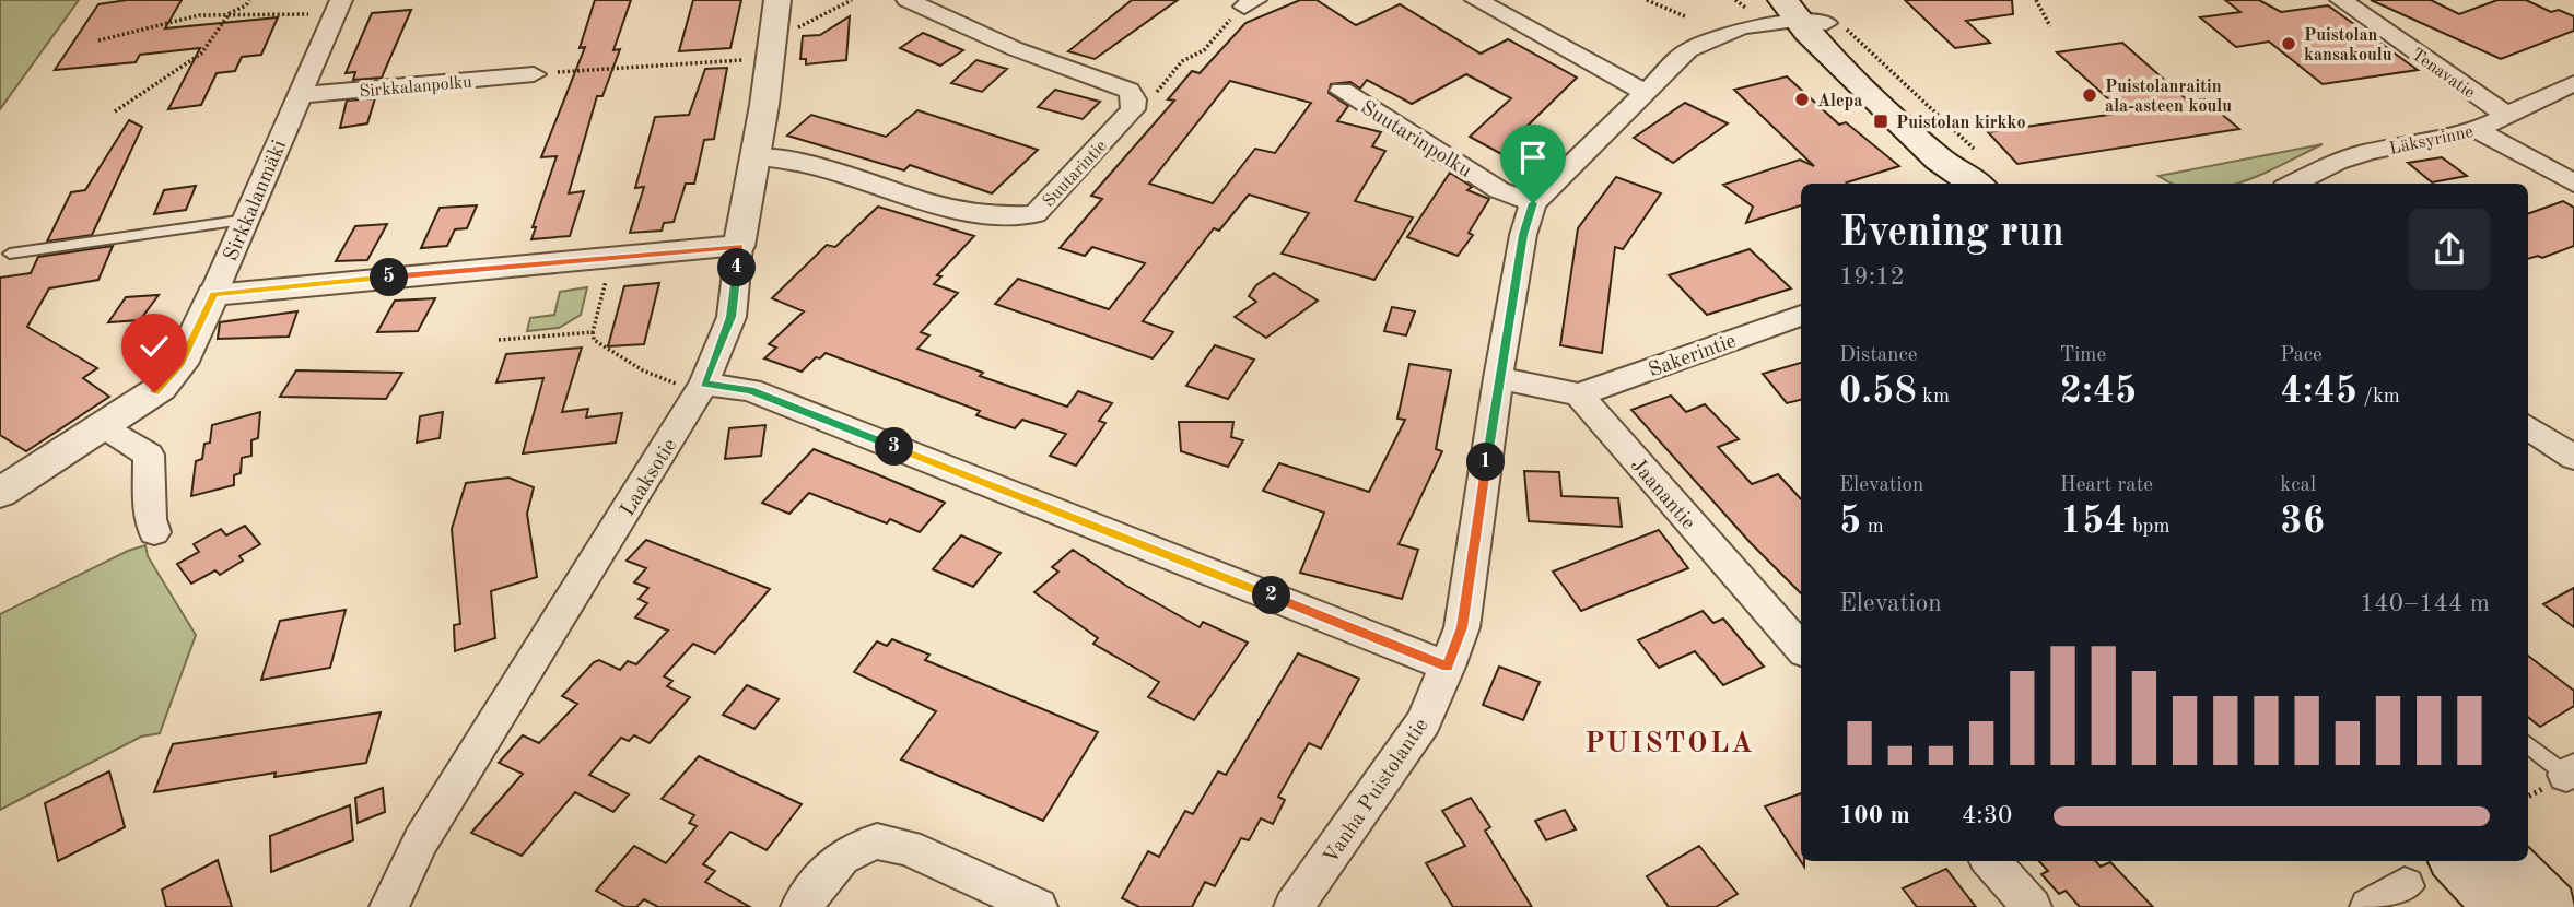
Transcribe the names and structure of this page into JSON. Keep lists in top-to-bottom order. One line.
{"streets":{"street":["Tenavatie","Sirkkalanpolku","Suutarinpolku","Läksyrinne","Suutarintie","Sirkkalanmäki","Sakerintie","Laaksotie","Jaanantie","Vanha Puistolantie"]},"crossings":[["Tenavatie","Läksyrinne"],["Sirkkalanpolku","Sirkkalanmäki"],["Suutarinpolku","Vanha Puistolantie"],["Suutarintie","Laaksotie"],["Sakerintie","Jaanantie"]],"districts":["PUISTOLA"],"places":{"other":["Puistolan kansakoulu","Puistolanraitin ala-asteen koulu","Alepa"],"transit":["Puistolan kirkko"]},"page":{"heading":["Evening run","19:12"],"pins":["4","5","3","1","2"],"stats":[["Distance","0.58 km"],["Time","2:45"],["Pace","4:45 /km"],["Elevation","5 m"],["Heart rate","154 bpm"],["kcal","36"]],"chart":["Elevation","140–144 m"],"list":[{"name":"100 m","note":"4:30"}]}}
